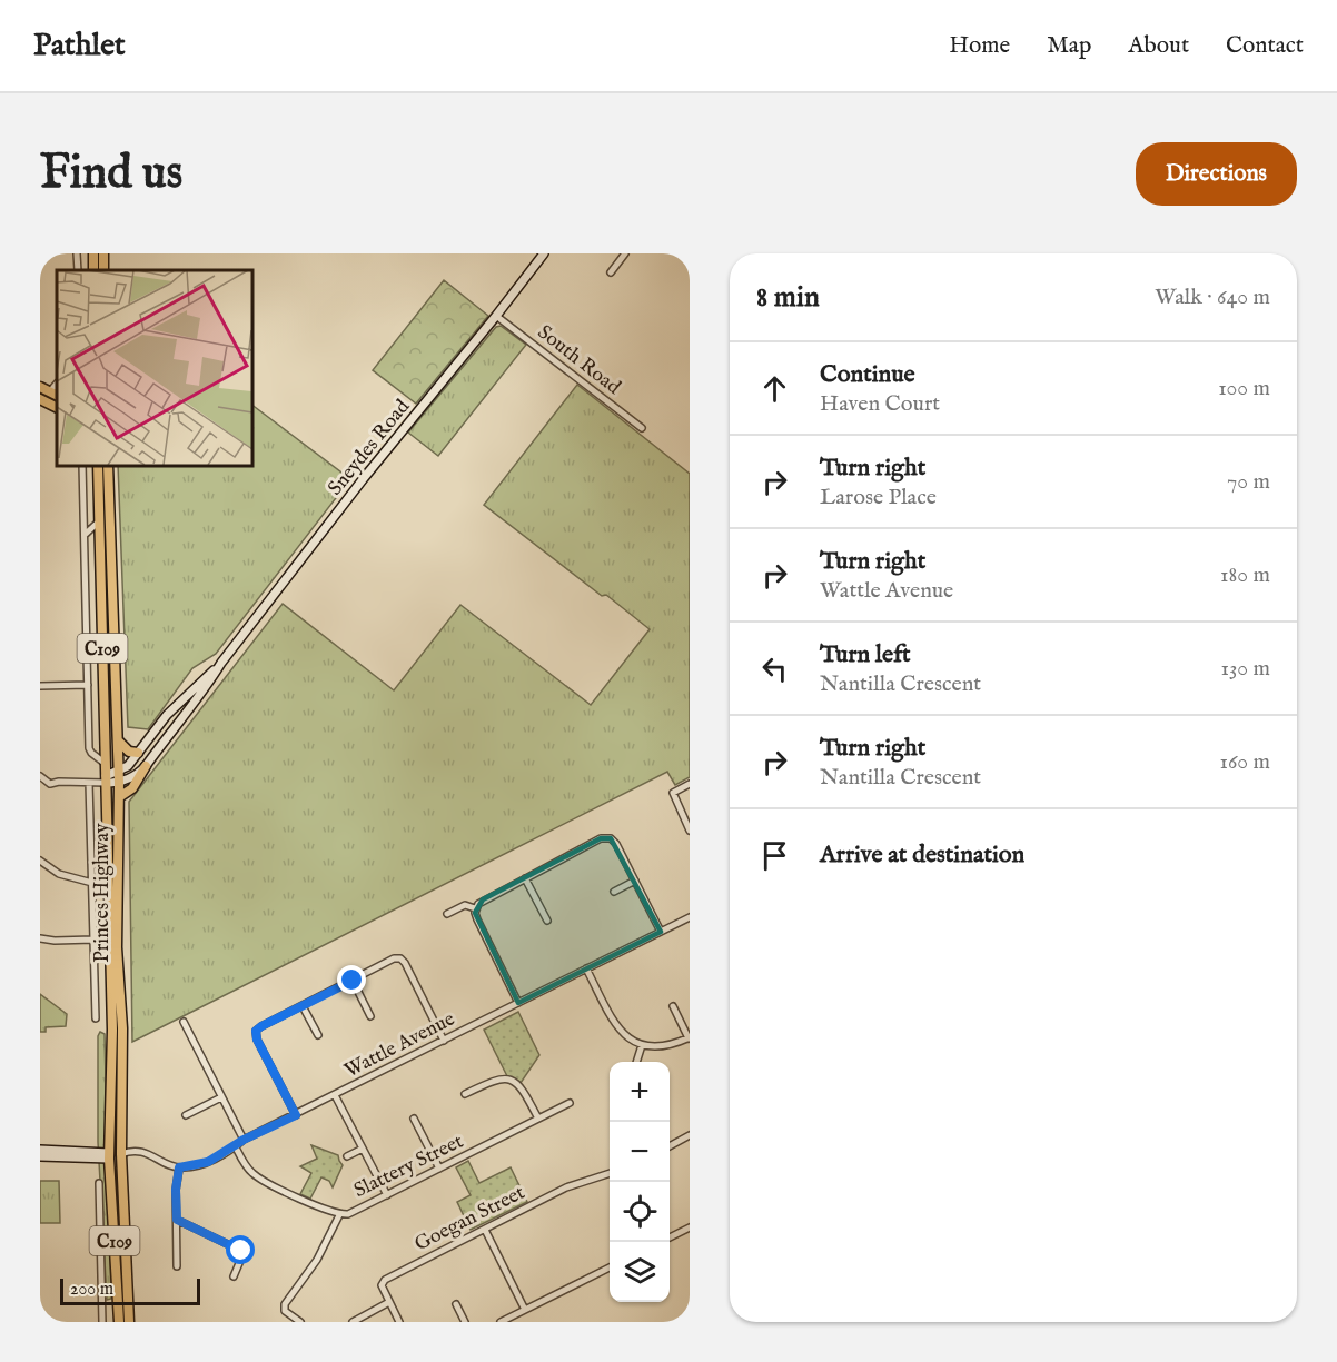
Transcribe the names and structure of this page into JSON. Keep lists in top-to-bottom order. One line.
{"streets":{"highway":["C109","Princes Highway"],"main road":["Sneydes Road"],"street":["South Road","Wattle Avenue","Slattery Street","Goegan Street"]},"crossings":[["South Road","Sneydes Road"],["Sneydes Road","Princes Highway"],["Wattle Avenue","Slattery Street"]],"scale_bar":"200 m","page":{"header":"Pathlet","nav":["Home","Map","About","Contact"],"buttons":"Directions","title":"Find us","heading":["8 min","Walk · 640 m"],"list":[["Continue","Haven Court","100 m"],["Turn right","Larose Place","70 m"],["Turn right","Wattle Avenue","180 m"],["Turn left","Nantilla Crescent","130 m"],["Turn right","Nantilla Crescent","160 m"],"Arrive at destination"],"map_buttons":["+","−"],"scale":"200 m"}}
